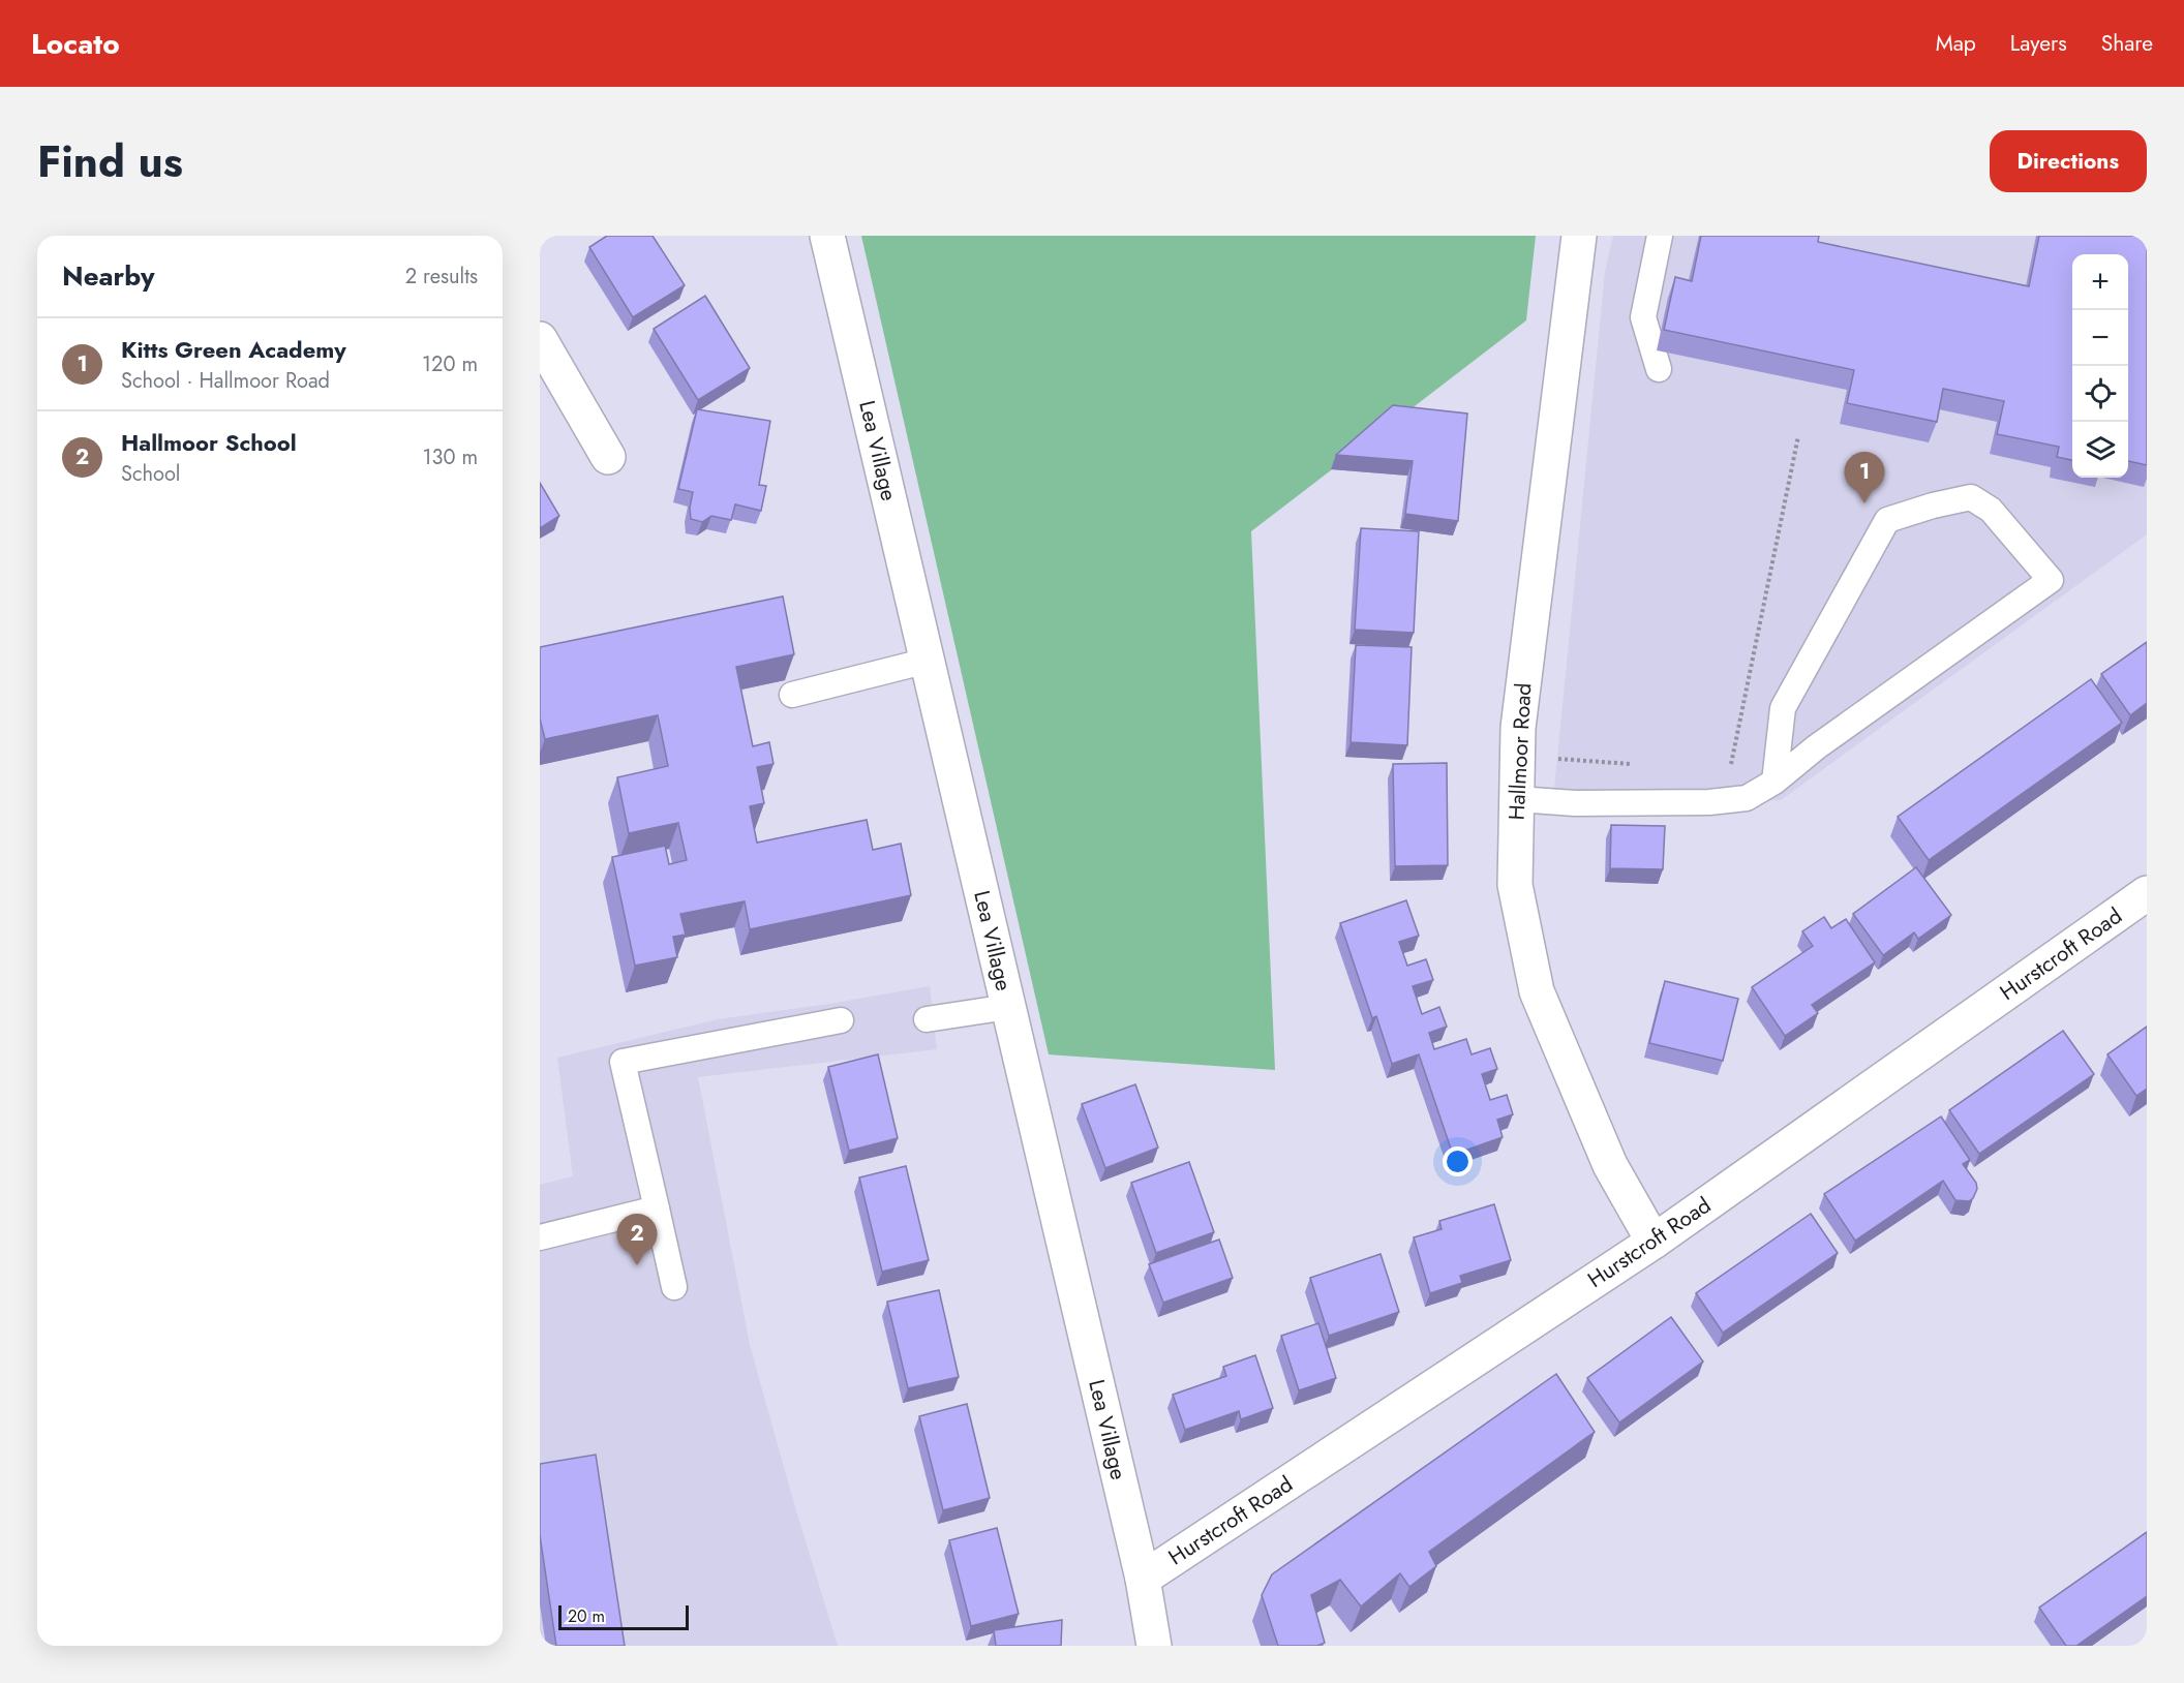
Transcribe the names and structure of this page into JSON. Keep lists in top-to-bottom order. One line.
{"streets":{"street":["Lea Village","Hallmoor Road","Hurstcroft Road"]},"crossings":[["Lea Village","Hurstcroft Road"],["Hallmoor Road","Hurstcroft Road"]],"scale_bar":"20 m","page":{"header":"Locato","nav":["Map","Layers","Share"],"title":"Find us","buttons":"Directions","heading":["Nearby","2 results"],"map_buttons":["+","−"],"list":[{"mark":"1","name":"Kitts Green Academy","note":"School · Hallmoor Road","value":"120 m"},{"mark":"2","name":"Hallmoor School","note":"School","value":"130 m"}],"pins":["1","2"],"scale":"20 m"}}
